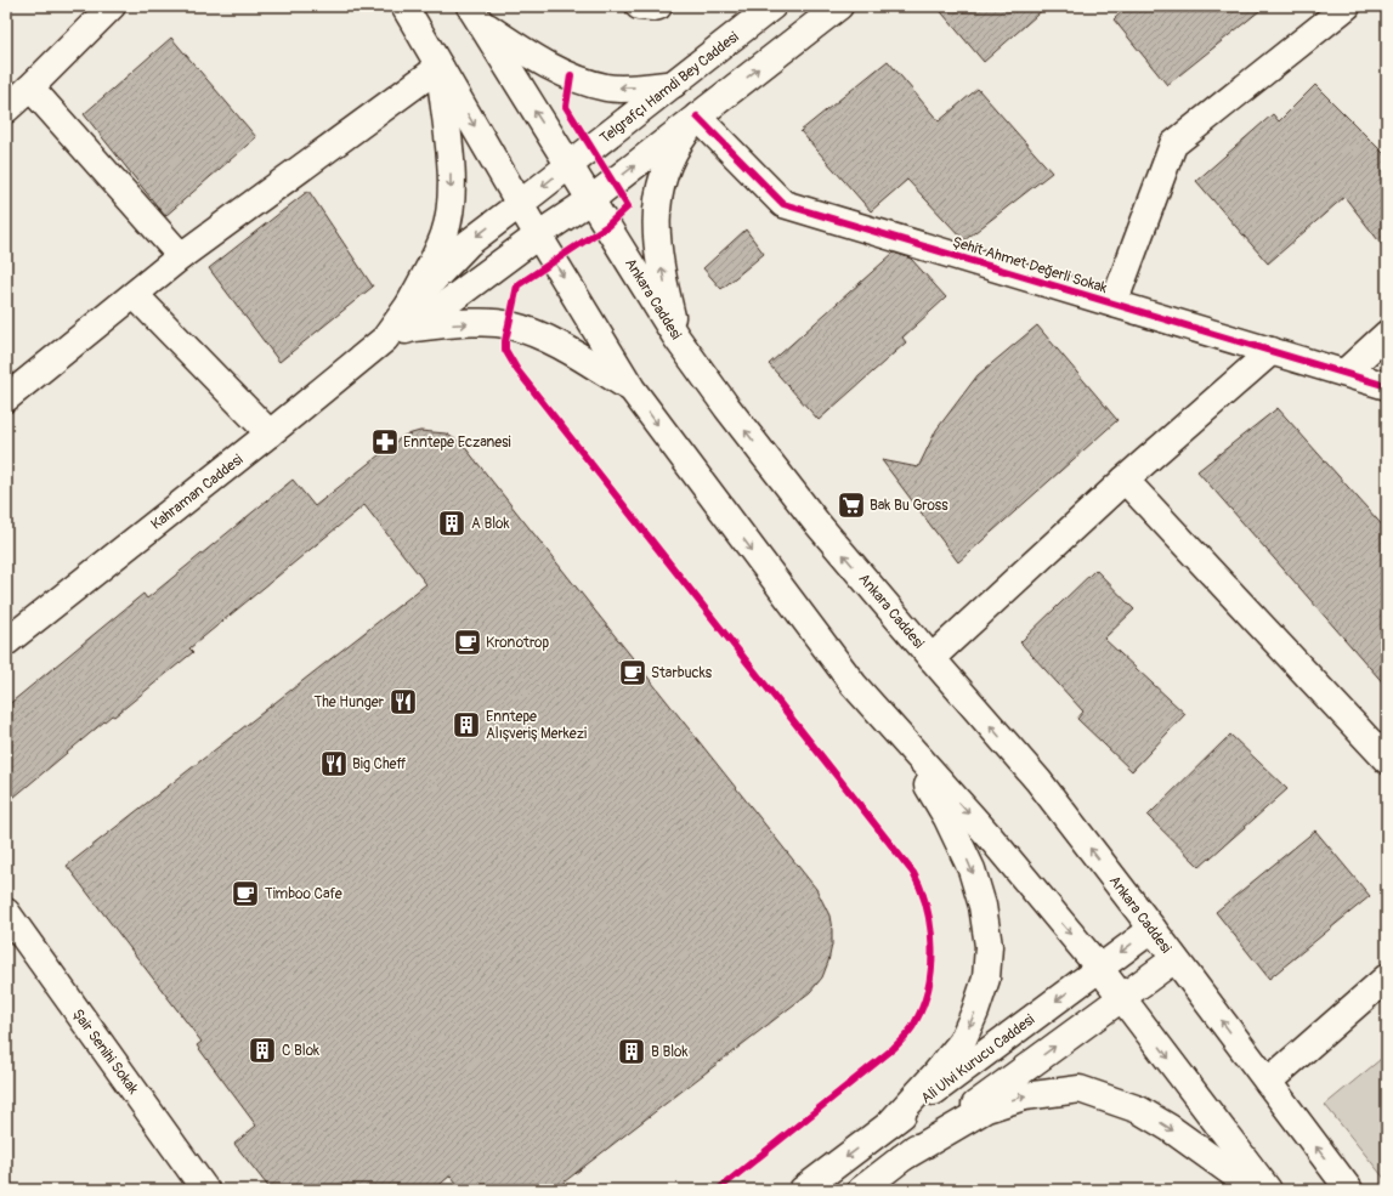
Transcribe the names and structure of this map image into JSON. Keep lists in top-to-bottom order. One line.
{"streets":{"main road":["Telgrafçı Hamdi Bey Caddesi","Şehit Ahmet Değerli Sokak","Ankara Caddesi","Kahraman Caddesi","Şair Senihi Sokak","Ali Ulvi Kurucu Caddesi"]},"crossings":[["Telgrafçı Hamdi Bey Caddesi","Ankara Caddesi"],["Telgrafçı Hamdi Bey Caddesi","Kahraman Caddesi"],["Ankara Caddesi","Ali Ulvi Kurucu Caddesi"]],"places":{"pharmacy":["Enntepe Eczanesi"],"supermarket":["Bak Bu Gross"],"building":["A Blok","Enntepe Alışveriş Merkezi","C Blok","B Blok"],"cafe":["Kronotrop","Starbucks","Timboo Cafe"],"restaurant":["The Hunger","Big Cheff"]}}
